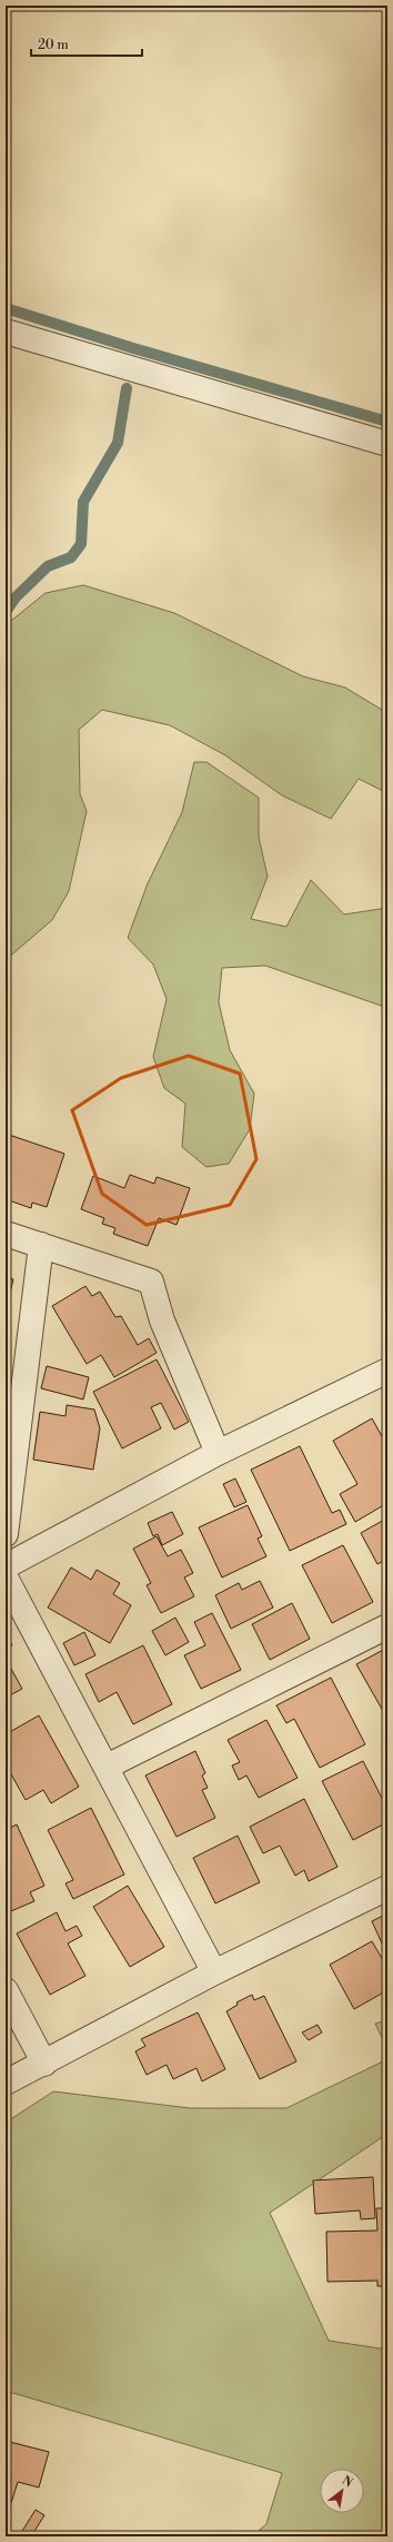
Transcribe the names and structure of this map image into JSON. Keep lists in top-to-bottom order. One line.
{"scale_bar":"20 m","north":"top right"}
